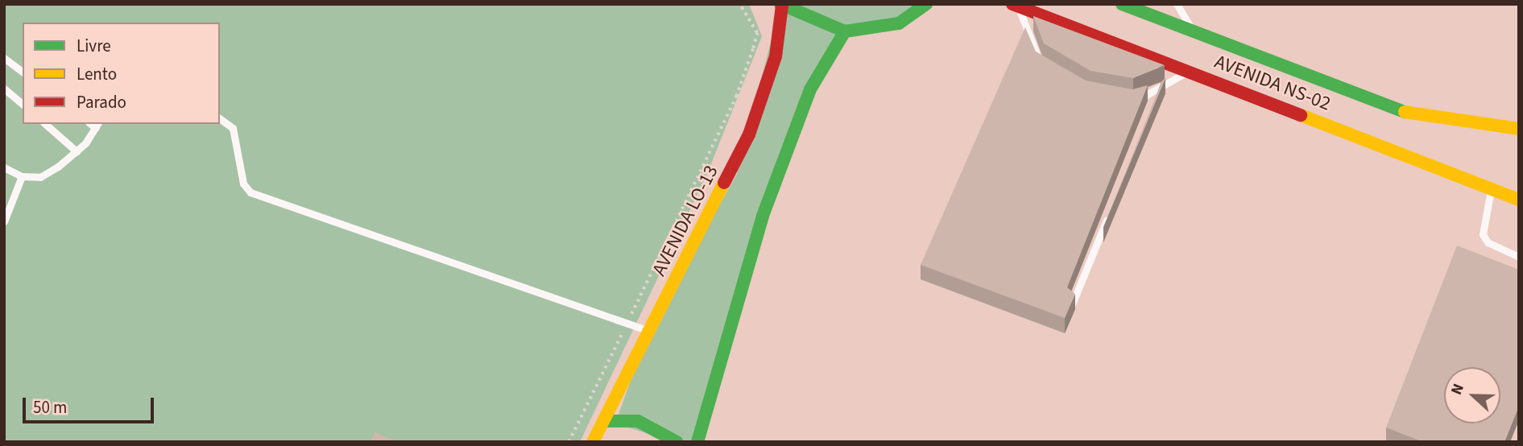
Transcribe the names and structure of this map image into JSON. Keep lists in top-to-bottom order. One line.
{"streets":{"street":["AVENIDA NS-02","AVENIDA LO-13"]},"legend":["Livre","Lento","Parado"],"scale_bar":"50 m","north":"left"}
